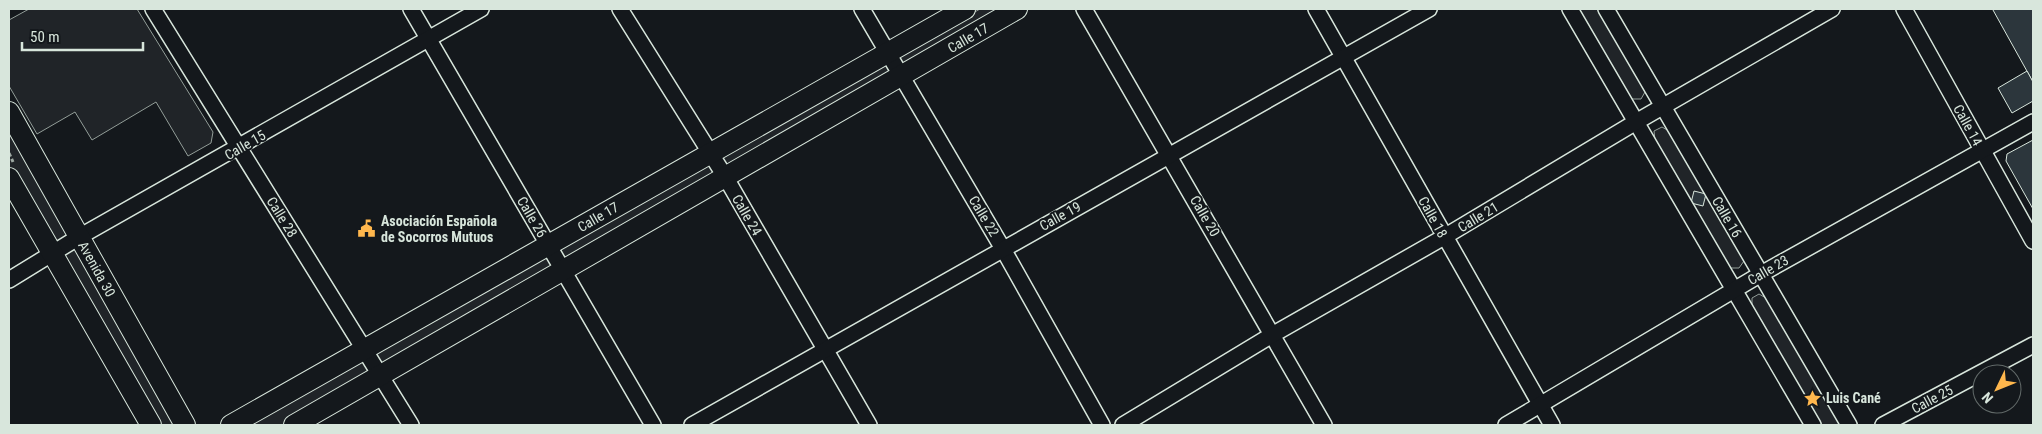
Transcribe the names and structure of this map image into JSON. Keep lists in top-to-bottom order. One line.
{"streets":{"main road":["Calle 17","Avenida 30"],"street":["Calle 14","Calle 15","Calle 24","Calle 22","Calle 19","Calle 20","Calle 28","Calle 26","Calle 18","Calle 21","Calle 16","Calle 23","Calle 25"]},"crossings":[["Calle 17","Calle 24"],["Calle 17","Calle 22"],["Calle 17","Calle 28"],["Calle 17","Calle 26"],["Calle 14","Calle 23"],["Calle 15","Calle 28"],["Calle 15","Calle 26"],["Calle 15","Avenida 30"],["Calle 24","Calle 19"],["Calle 22","Calle 19"],["Calle 19","Calle 20"],["Calle 19","Calle 18"],["Calle 20","Calle 21"],["Calle 18","Calle 21"],["Calle 18","Calle 23"],["Calle 21","Calle 16"],["Calle 16","Calle 23"]],"places":{"public building":["Asociación Española de Socorros Mutuos"],"place":["Luis Cané"]},"scale_bar":"50 m","north":"bottom left"}
